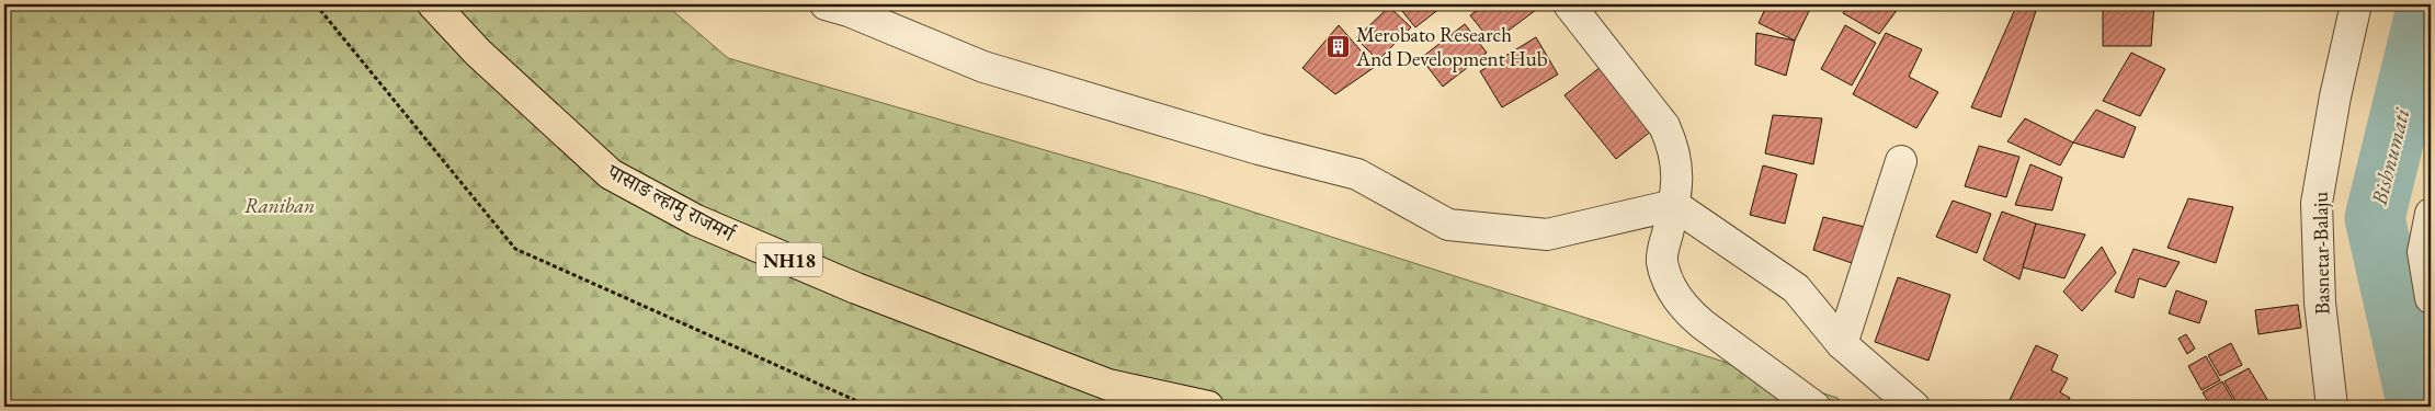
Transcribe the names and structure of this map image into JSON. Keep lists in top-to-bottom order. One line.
{"streets":{"main road":["पासाङ ल्हामु राजमर्ग","NH18"],"street":["Basnetar-Balaju"]},"water":["Bishnumati"],"parks":["Raniban"],"places":{"building":["Merobato Research And Development Hub"]}}
